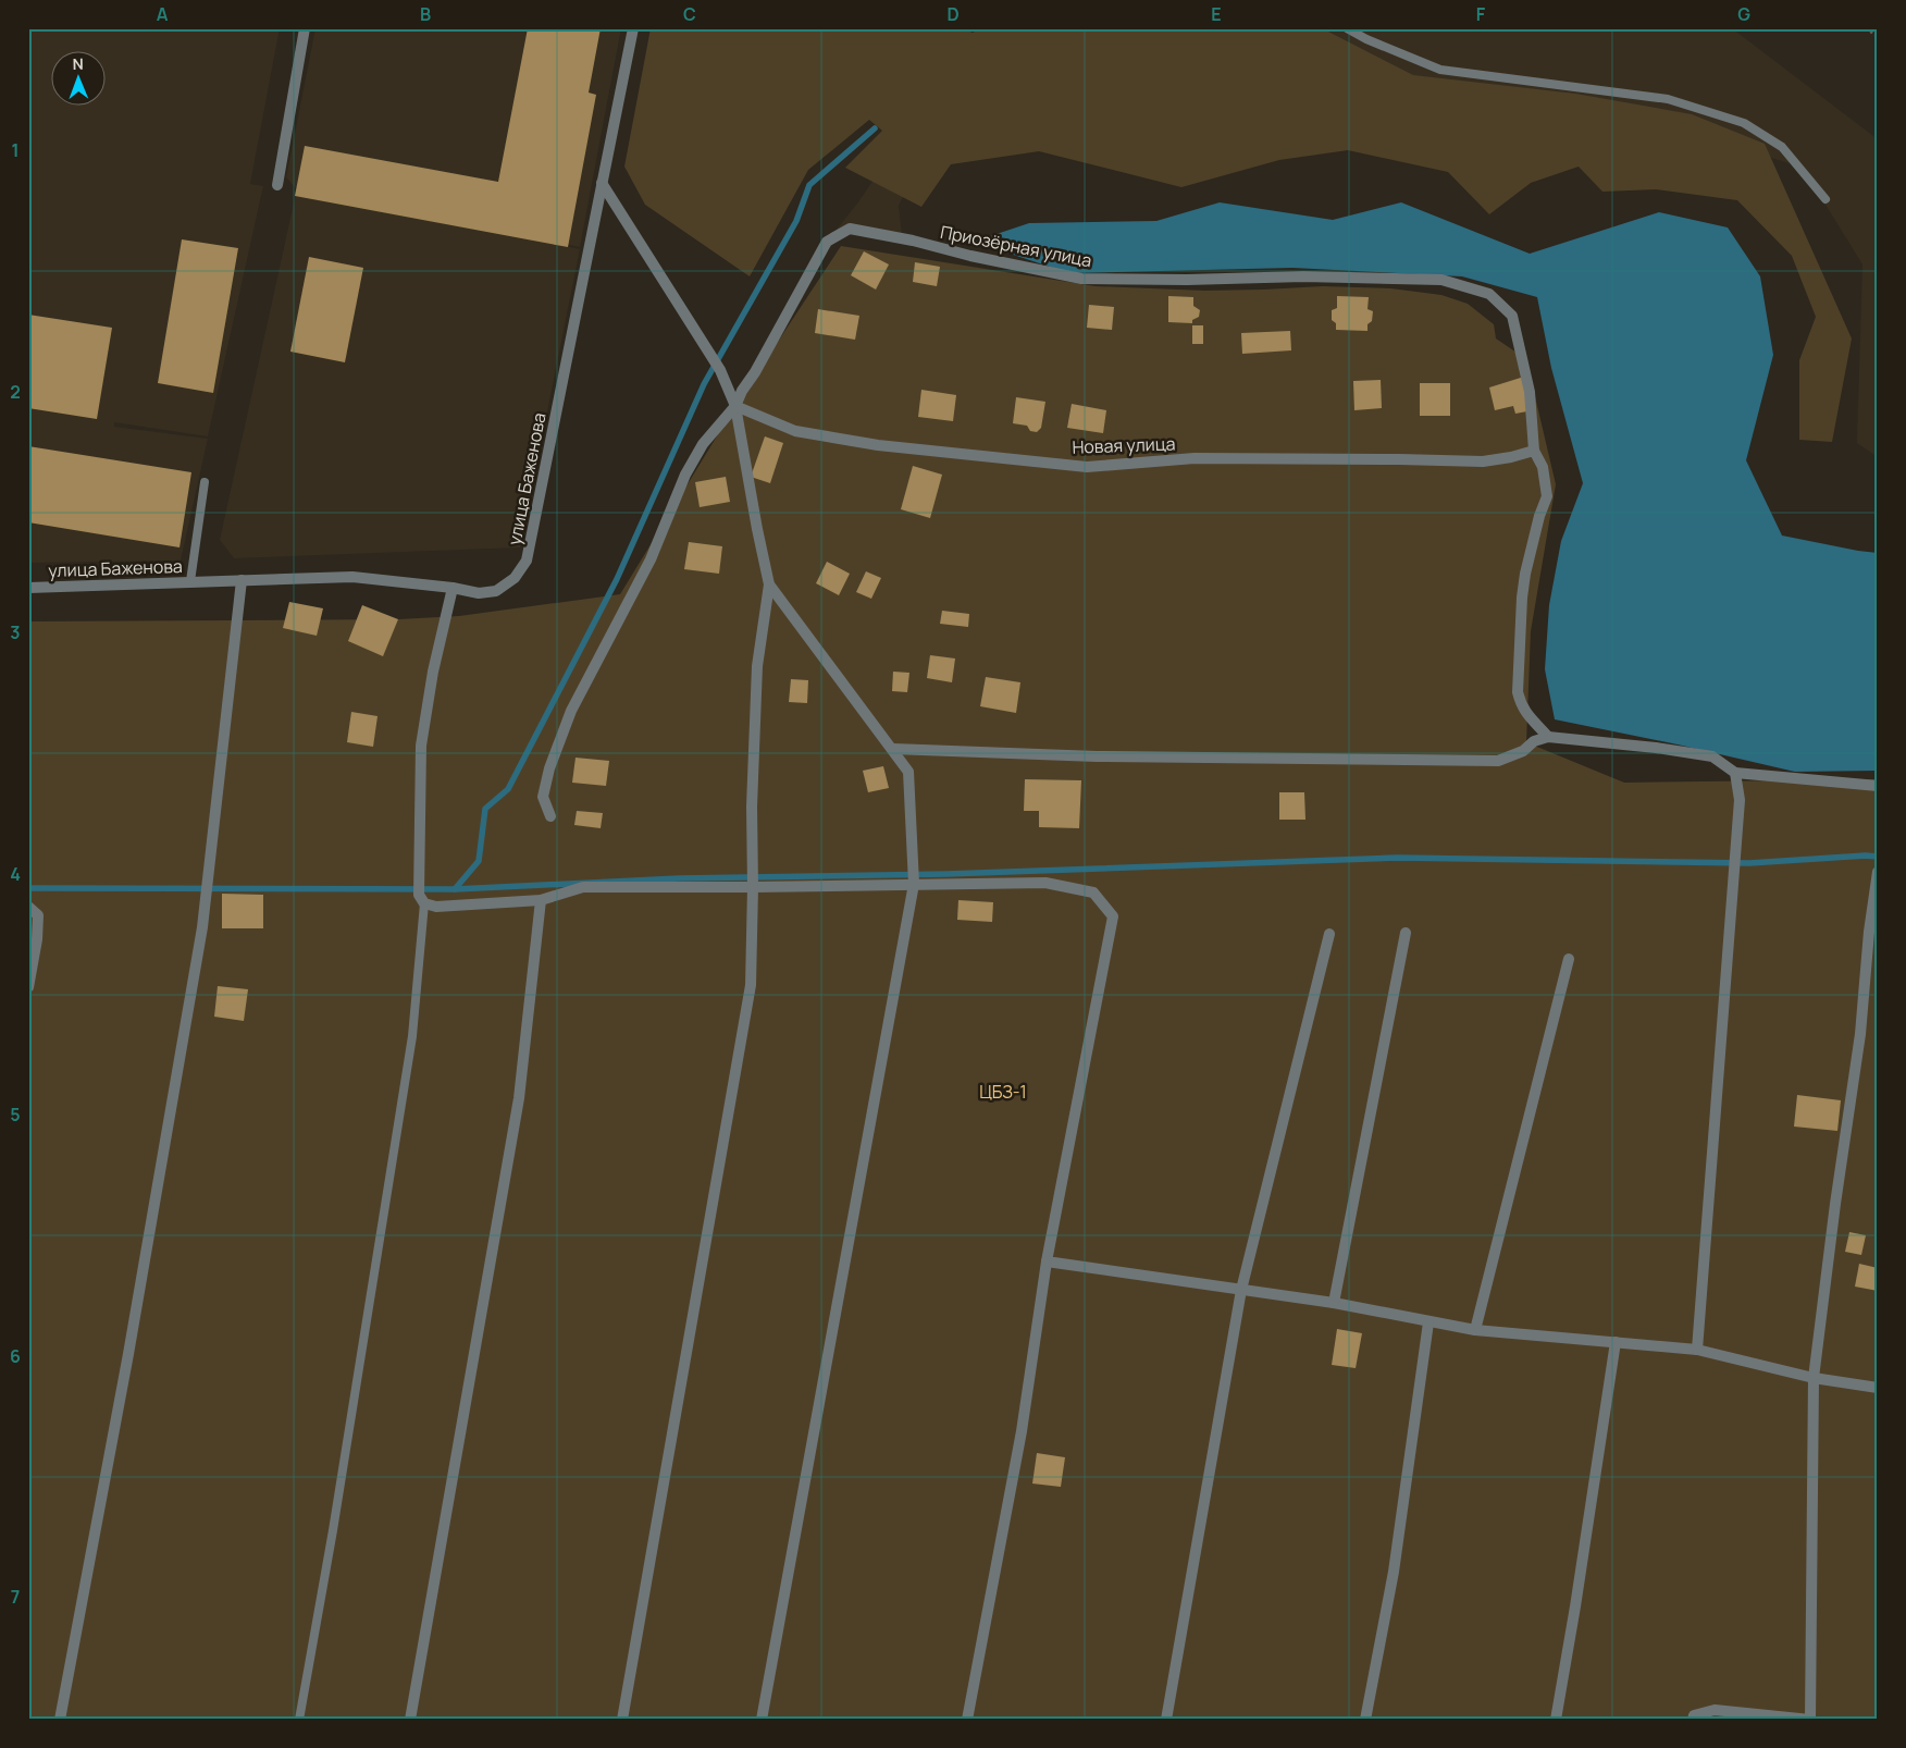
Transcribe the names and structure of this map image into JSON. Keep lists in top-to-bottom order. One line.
{"streets":{"street":["Приозёрная улица","Новая улица","улица Баженова"]},"crossings":[["Приозёрная улица","Новая улица"]],"parks":["ЦБЗ-1"],"north":"top","grid":{"columns":["A","B","C","D","E","F","G"],"rows":["1","2","3","4","5","6","7"]}}
